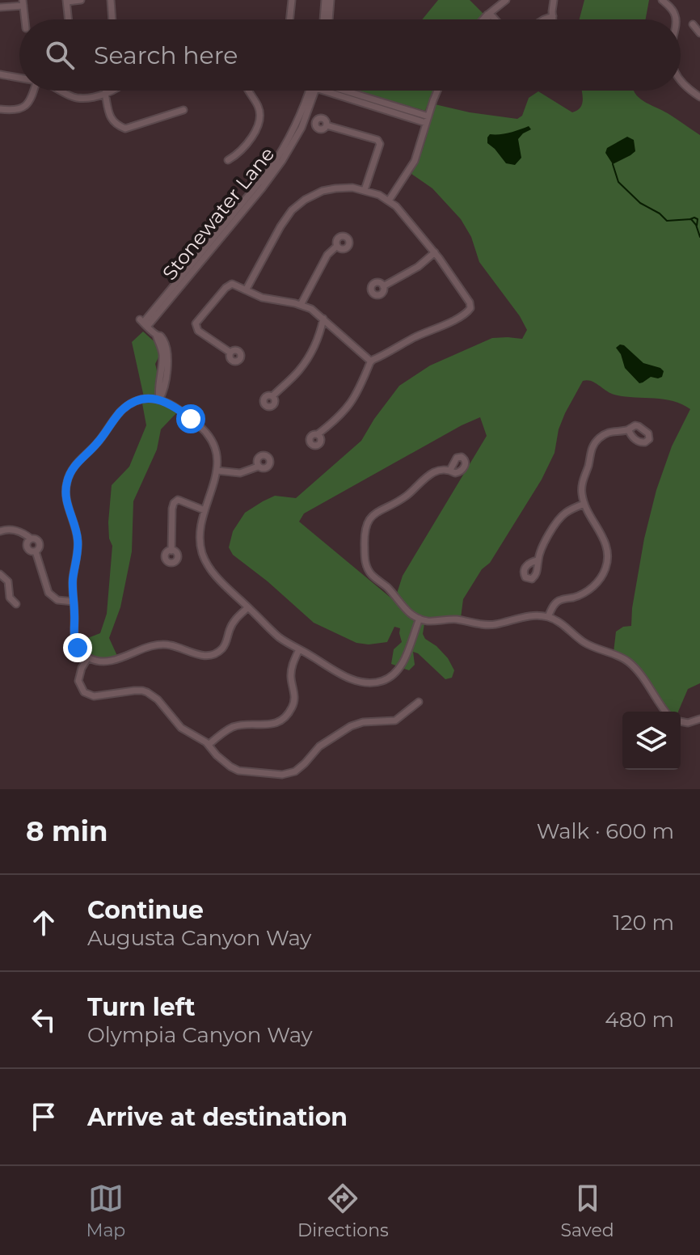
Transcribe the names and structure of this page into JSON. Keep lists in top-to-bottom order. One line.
{"streets":{"street":["Stonewater Lane"]},"page":{"search":"Search here","heading":["8 min","Walk · 600 m"],"list":[["Continue","Augusta Canyon Way","120 m"],["Turn left","Olympia Canyon Way","480 m"],"Arrive at destination"],"nav":["Map","Directions","Saved"]}}
